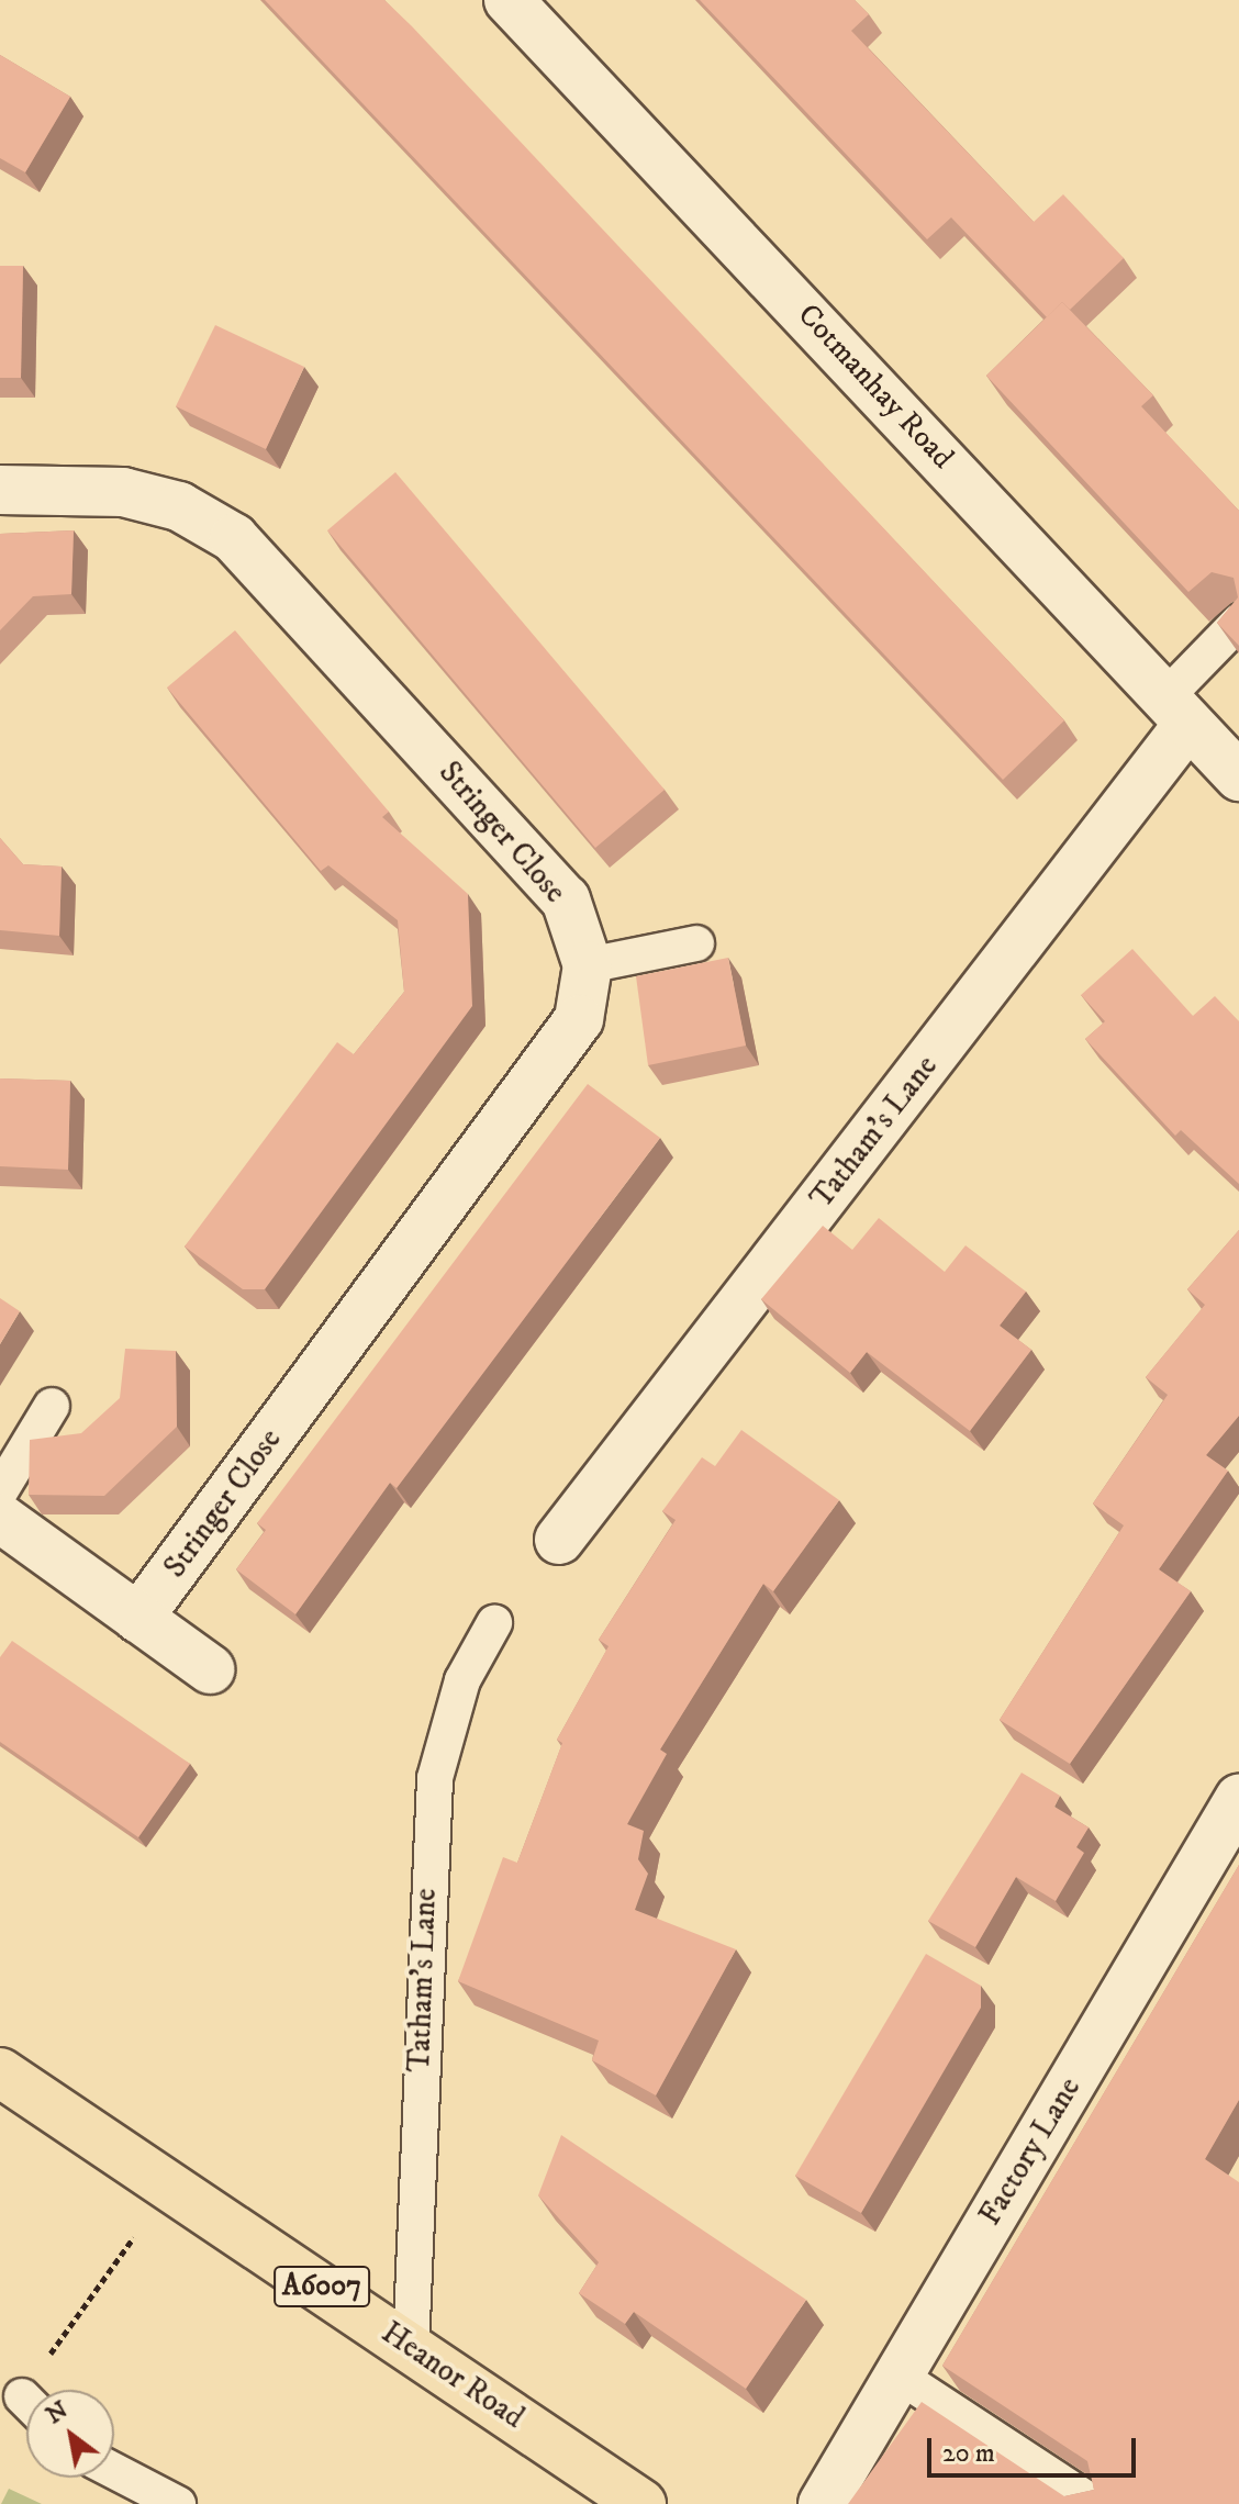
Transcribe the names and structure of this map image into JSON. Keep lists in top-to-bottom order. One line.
{"streets":{"main road":["A6007","Heanor Road"],"street":["Cotmanhay Road","Stringer Close","Tatham's Lane","Factory Lane"]},"crossings":[["Cotmanhay Road","Tatham's Lane"],["Tatham's Lane","Heanor Road"]],"scale_bar":"20 m","north":"top left"}
